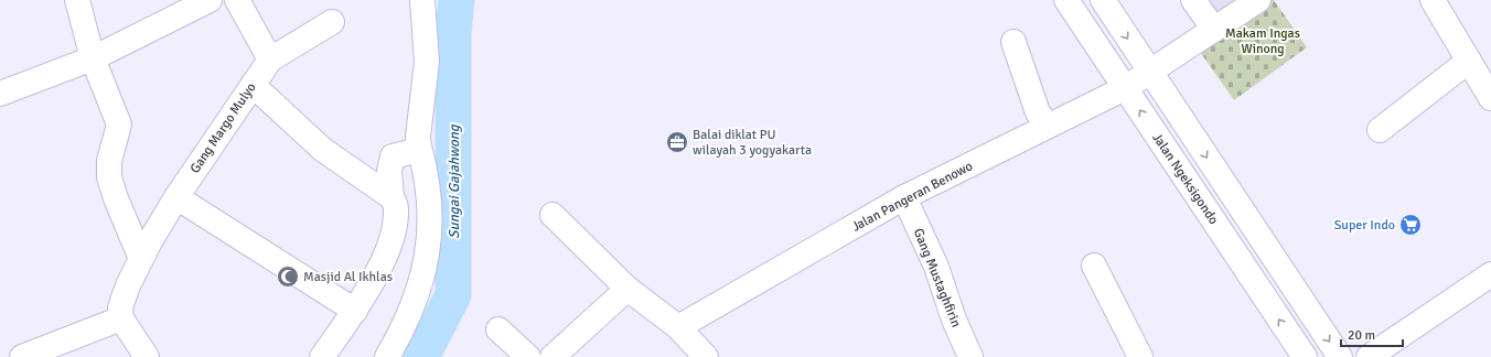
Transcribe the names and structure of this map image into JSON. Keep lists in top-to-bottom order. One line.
{"streets":{"street":["Gang Margo Mulyo","Jalan Ngeksigondo","Jalan Pangeran Benowo","Gang Mustaghfirin"]},"crossings":[["Jalan Ngeksigondo","Jalan Pangeran Benowo"],["Jalan Pangeran Benowo","Gang Mustaghfirin"]],"water":["Sungai Gajahwong"],"parks":["Makam Ingas Winong"],"places":{"office":["Balai diklat PU wilayah 3 yogyakarta"],"supermarket":["Super Indo"],"mosque":["Masjid Al Ikhlas"]},"scale_bar":"20 m"}
